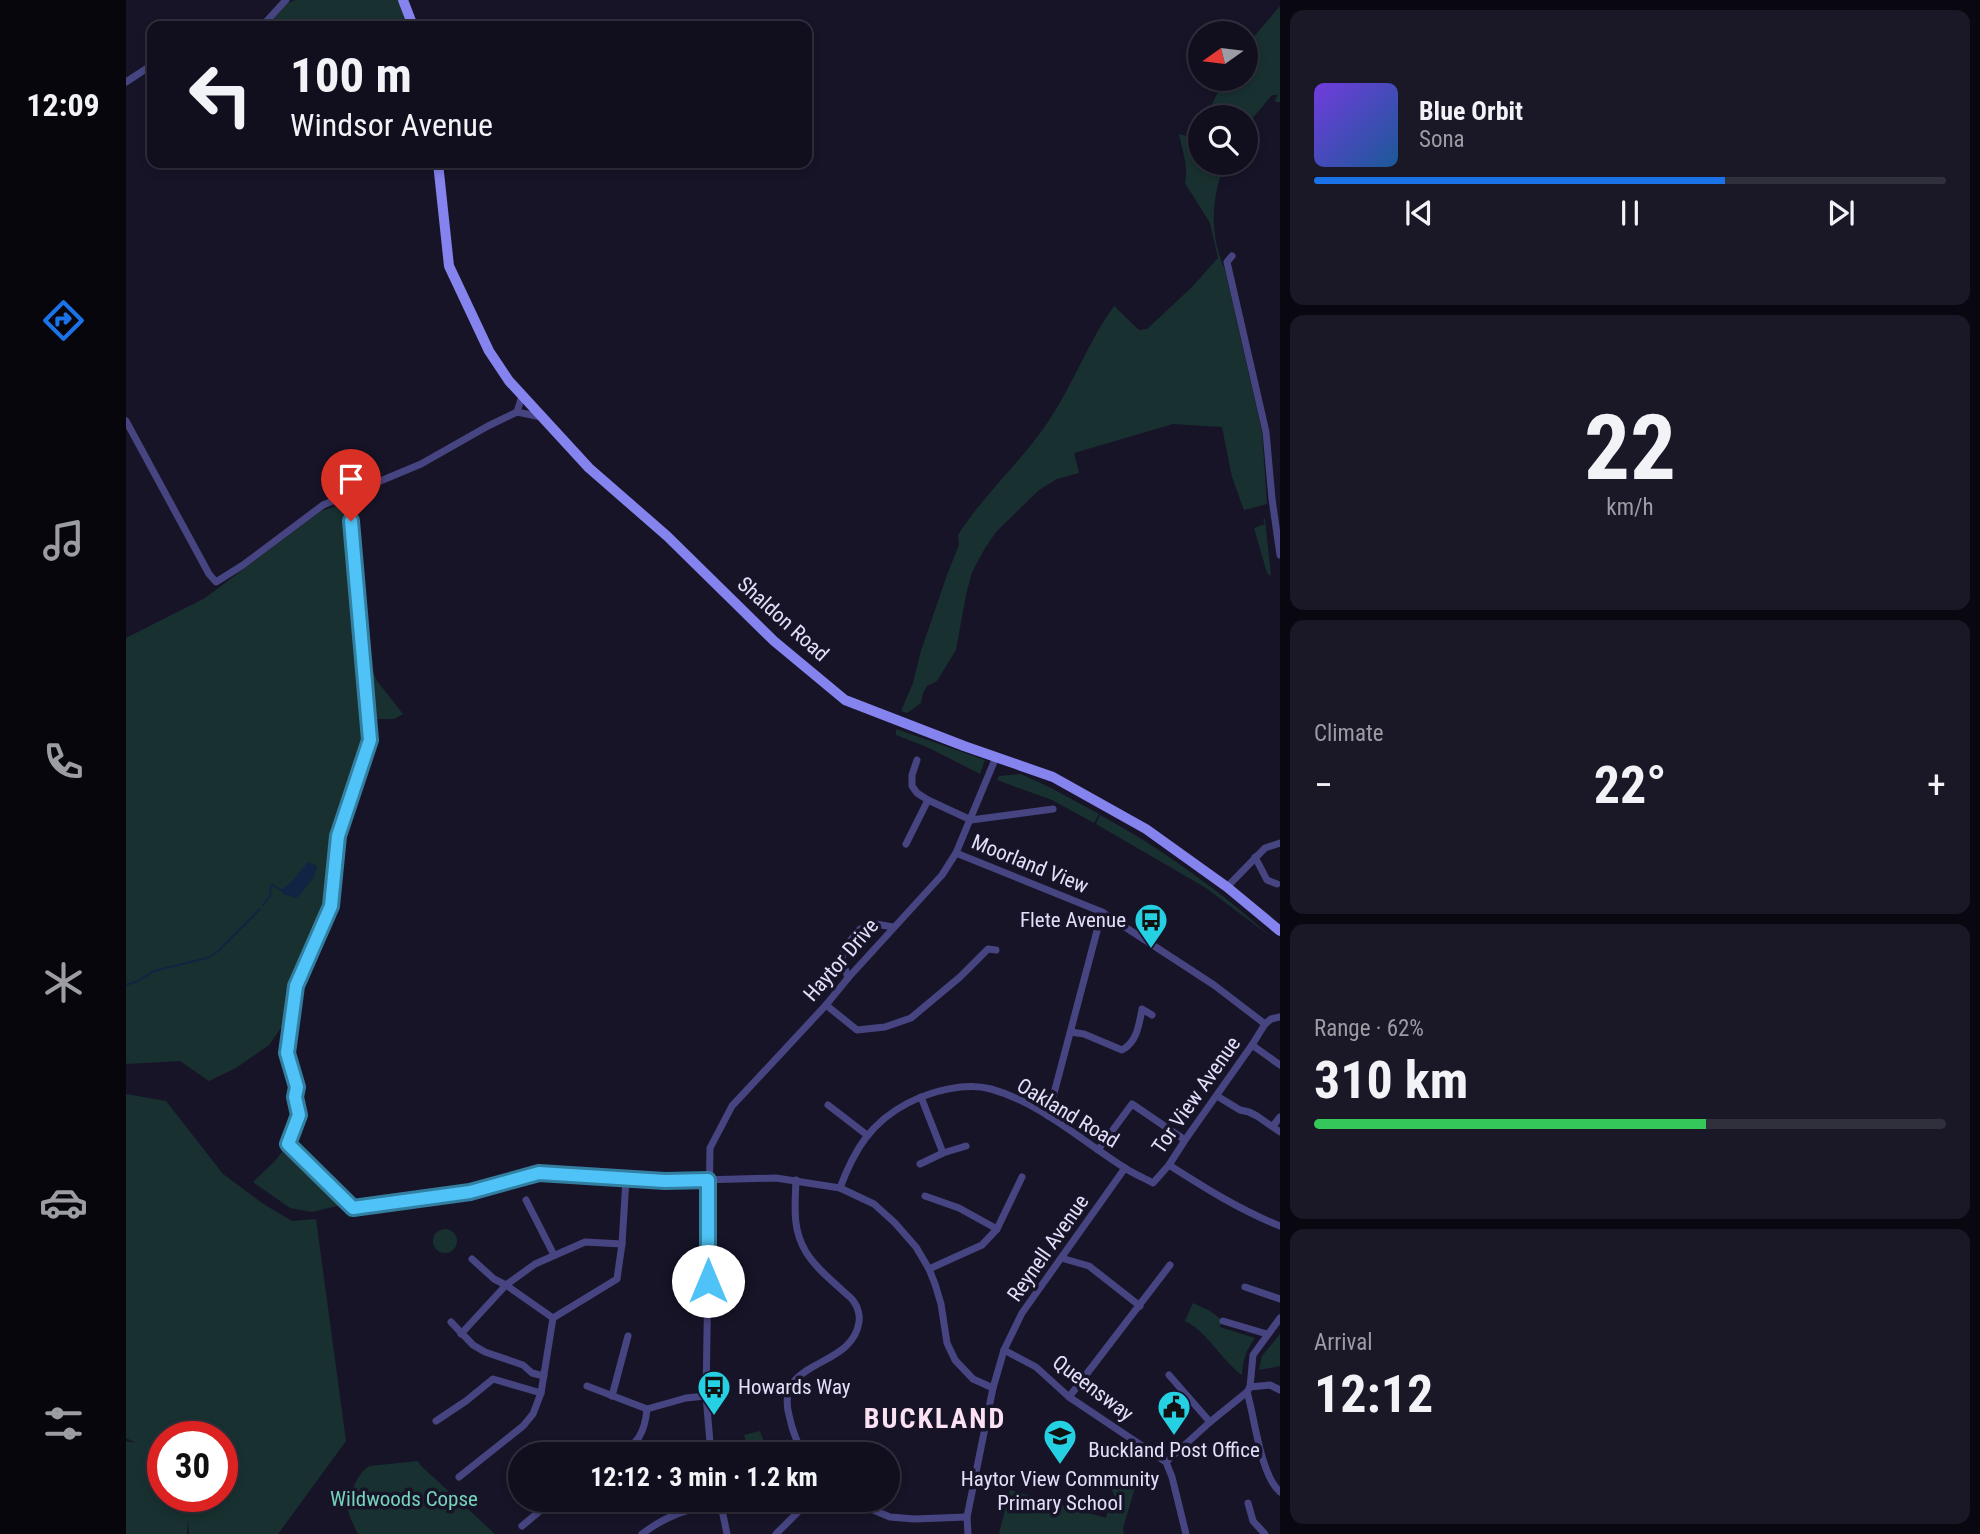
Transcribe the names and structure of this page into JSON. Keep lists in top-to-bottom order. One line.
{"streets":{"street":["Shaldon Road","Moorland View","Haytor Drive","Tor View Avenue","Oakland Road","Reynell Avenue","Queensway"]},"crossings":[["Shaldon Road","Haytor Drive"],["Moorland View","Haytor Drive"],["Moorland View","Tor View Avenue"],["Tor View Avenue","Oakland Road"],["Oakland Road","Reynell Avenue"],["Reynell Avenue","Queensway"]],"districts":["BUCKLAND"],"parks":["Wildwoods Copse"],"places":{"bus stop":["Flete Avenue","Howards Way"],"public building":["Buckland Post Office"],"school or university":["Haytor View Community Primary School"]},"north":"left","page":{"tabs":"12:09","turn":["100 m","Windsor Avenue"],"song":["Blue Orbit","Sona"],"tile":[["22","km/h"],"Climate",["Range · 62%","310 km"],["Arrival","12:12"]],"heat":["−","22°","+"],"limit":"30","trip":"12:12 · 3 min · 1.2 km"}}
